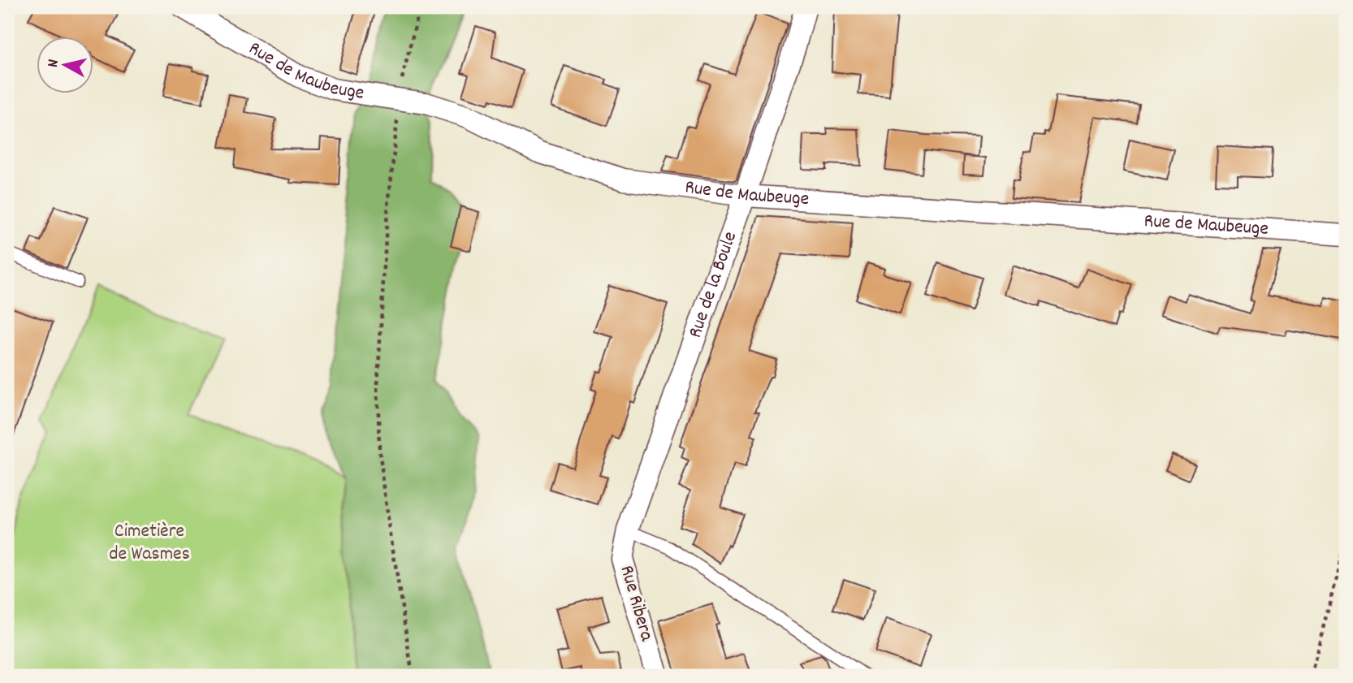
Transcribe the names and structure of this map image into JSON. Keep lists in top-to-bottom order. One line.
{"streets":{"street":["Rue de Maubeuge","Rue de la Boule","Rue Ribera"]},"crossings":[["Rue de Maubeuge","Rue de la Boule"],["Rue de la Boule","Rue Ribera"]],"parks":["Cimetière de Wasmes"],"north":"left"}
